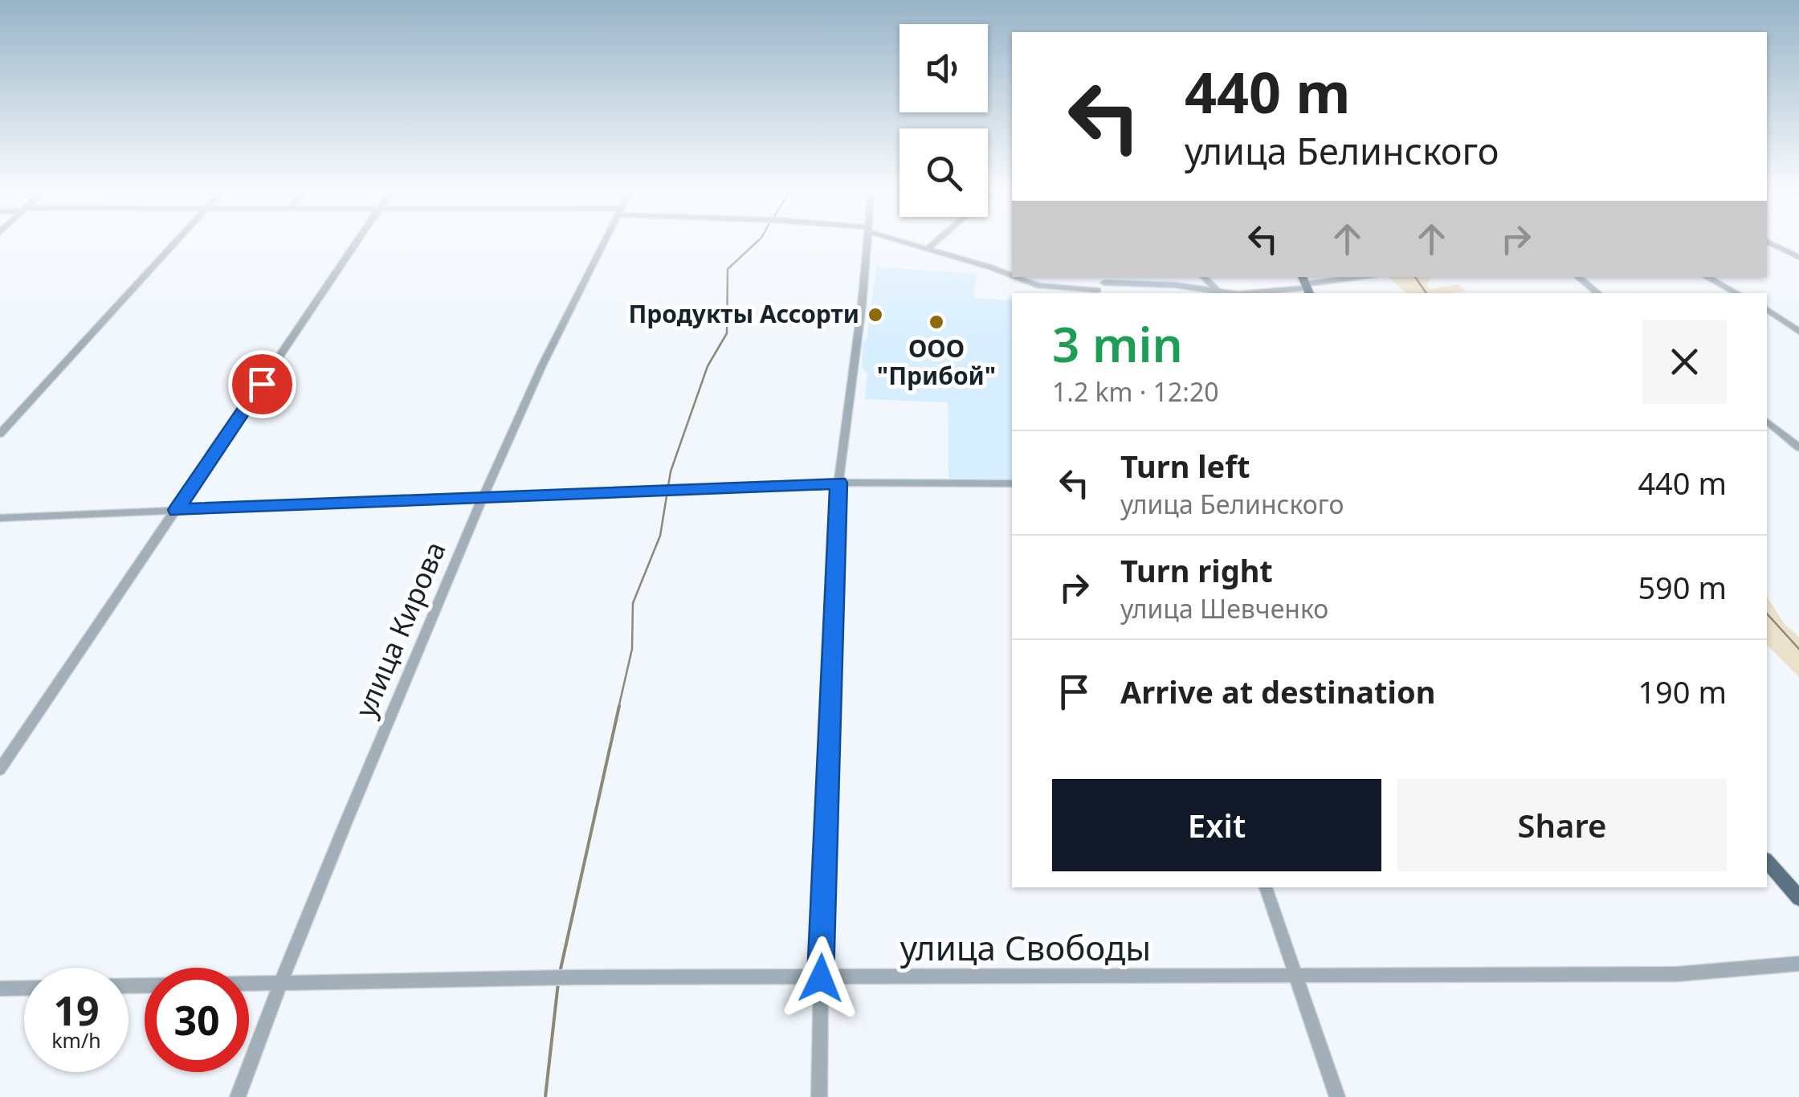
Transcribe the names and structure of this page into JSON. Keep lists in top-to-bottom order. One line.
{"streets":{"street":["улица Кирова","улица Свободы"]},"crossings":[["улица Кирова","улица Свободы"]],"places":["Продукты Ассорти","ООО \"Прибой\""],"page":{"turn":["440 m","улица Белинского"],"heading":["3 min","1.2 km · 12:20"],"list":[{"name":"Turn left","note":"улица Белинского","value":"440 m"},{"name":"Turn right","note":"улица Шевченко","value":"590 m"},{"name":"Arrive at destination","value":"190 m"}],"buttons":["Exit","Share"],"speed":"19 km/h","limit":"30"}}
